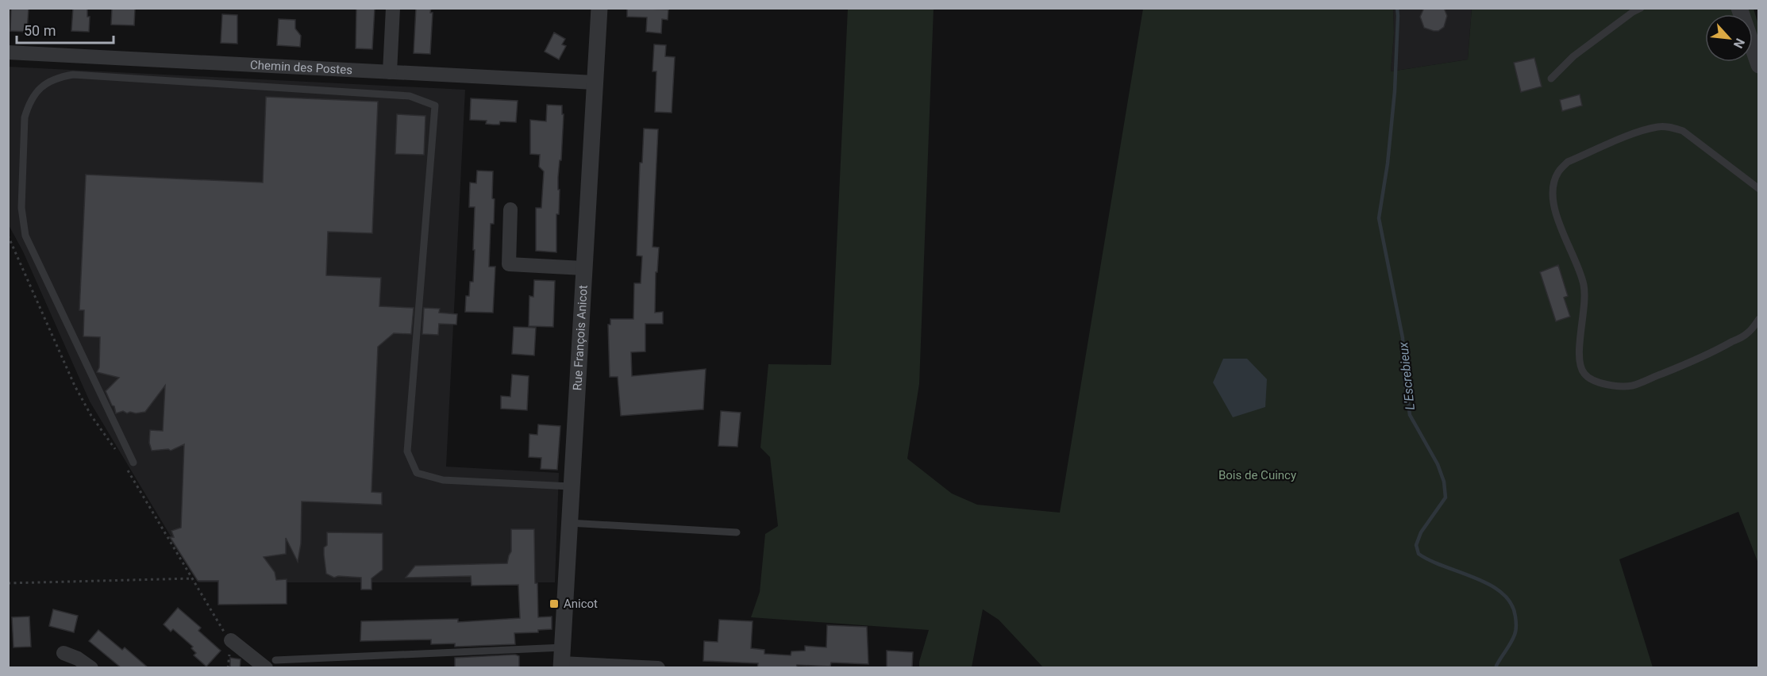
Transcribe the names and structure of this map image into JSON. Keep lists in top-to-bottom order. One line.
{"streets":{"street":["Chemin des Postes","Rue François Anicot"]},"crossings":[["Chemin des Postes","Rue François Anicot"]],"water":["L'Escrebieux"],"parks":["Bois de Cuincy"],"places":{"transit":["Anicot"]},"scale_bar":"50 m","north":"bottom right"}
